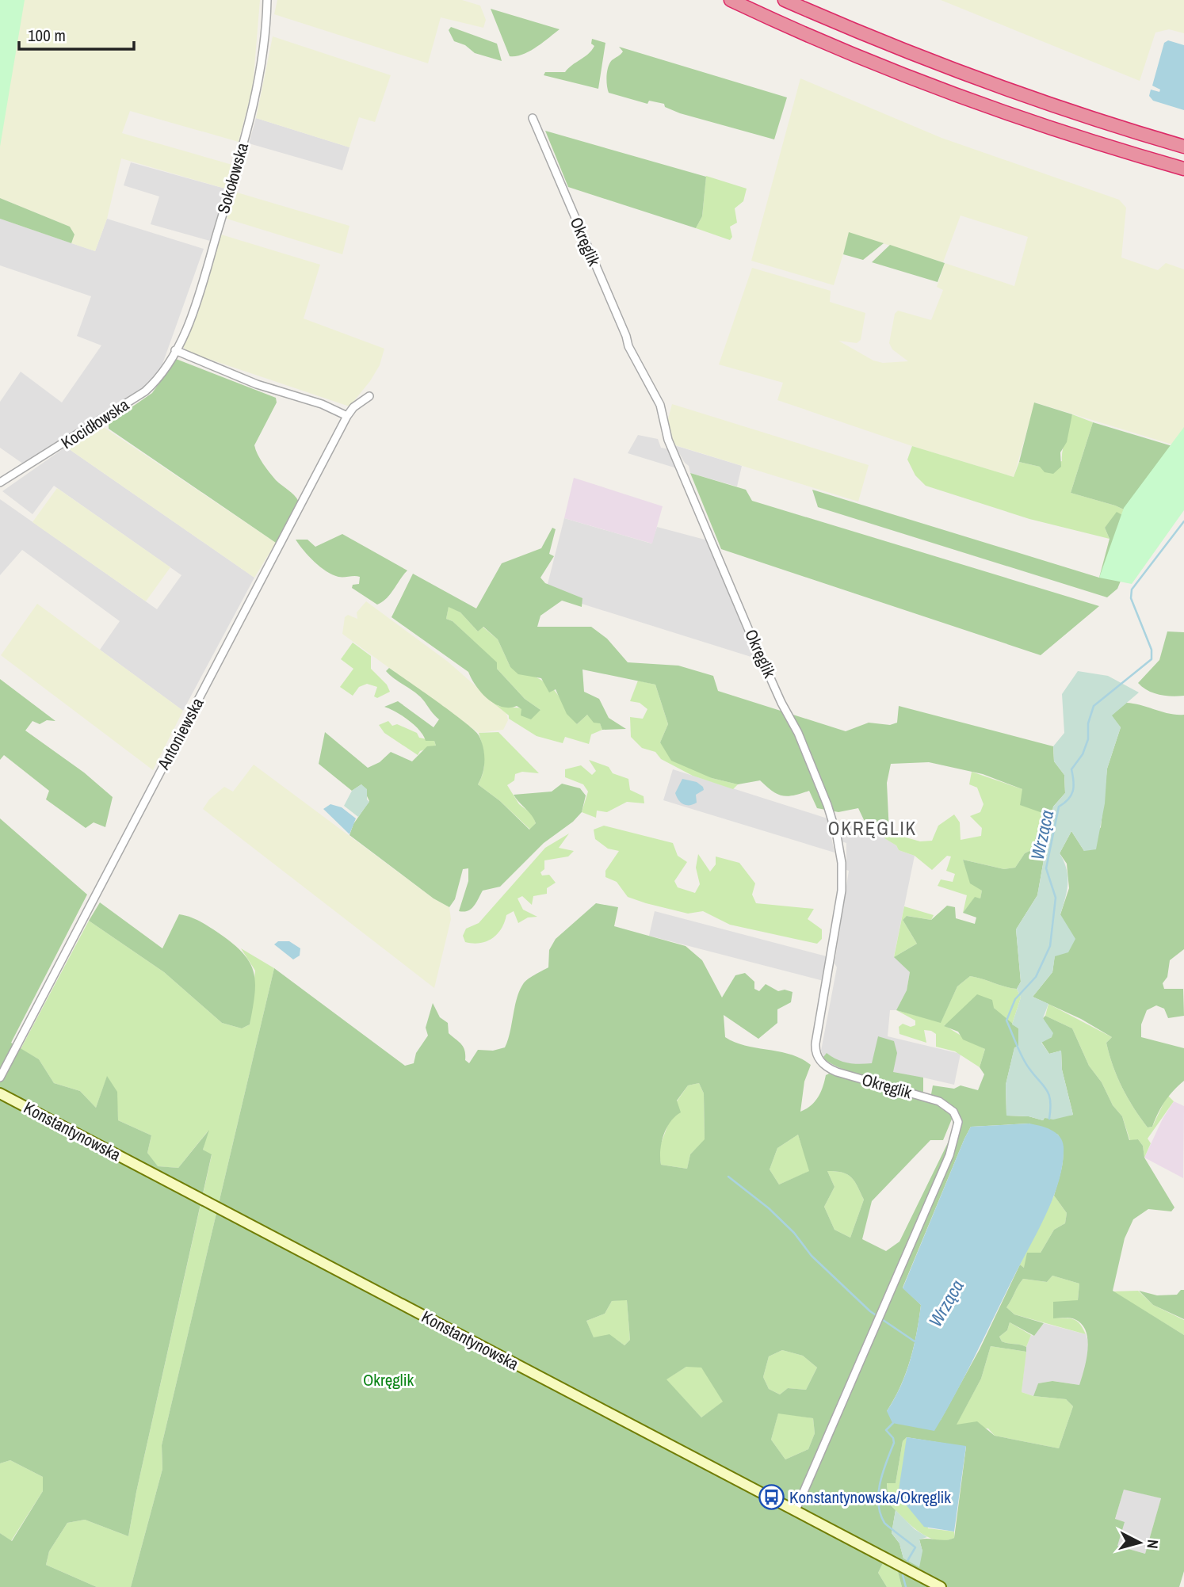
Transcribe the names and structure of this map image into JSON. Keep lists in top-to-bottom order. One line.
{"streets":{"main road":["Konstantynowska"],"street":["Sokołowska","Okręglik","Kocidłowska","Antoniewska"]},"crossings":[["Sokołowska","Kocidłowska"],["Okręglik","Konstantynowska"]],"districts":["OKRĘGLIK"],"water":["Wrząca"],"parks":["Okręglik"],"places":{"bus stop":["Konstantynowska/Okręglik"]},"scale_bar":"100 m","north":"right"}
